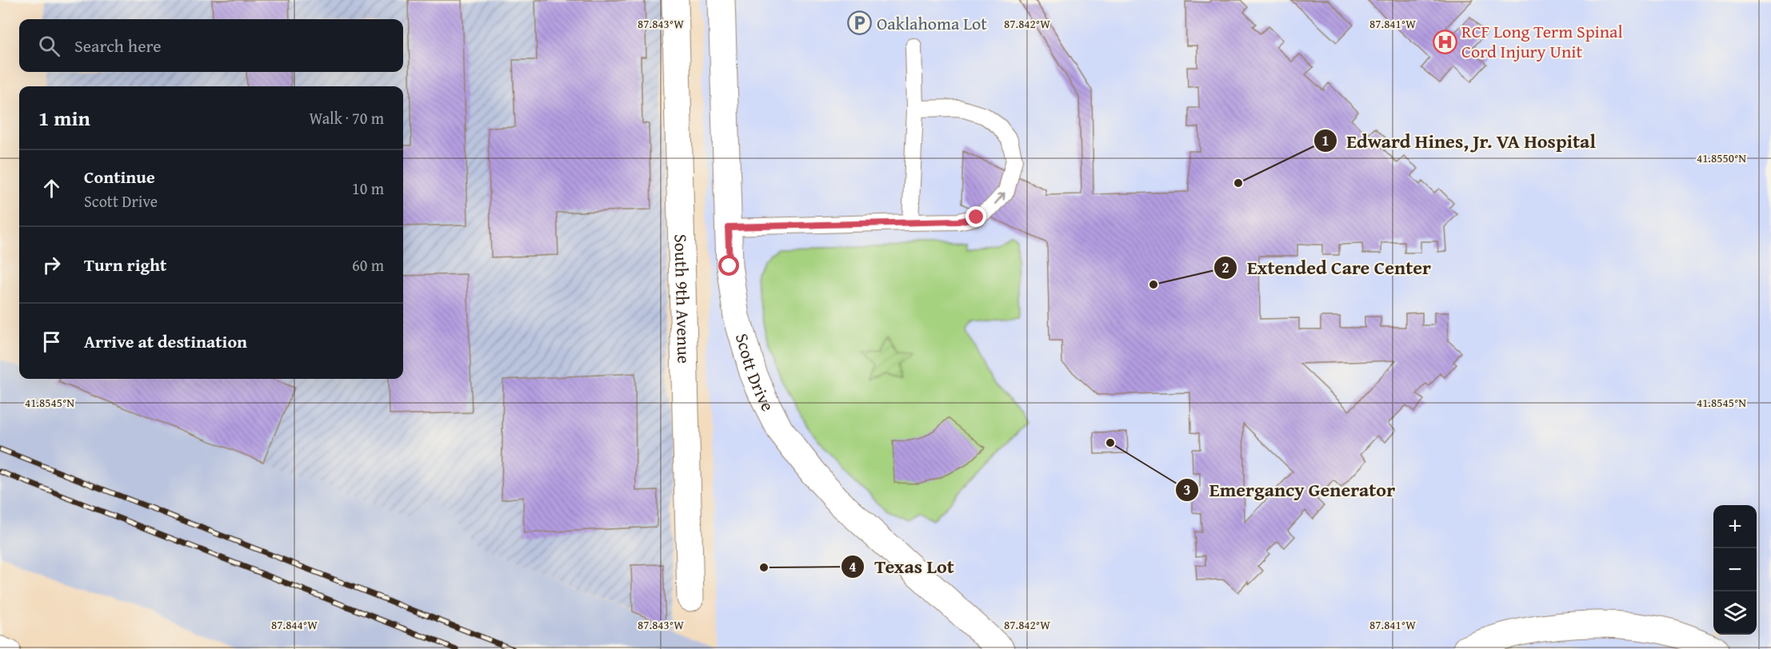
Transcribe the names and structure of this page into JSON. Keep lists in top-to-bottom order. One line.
{"streets":{"street":["South 9th Avenue","Scott Drive"]},"places":{"parking":["Oaklahoma Lot"],"hospital":["RCF Long Term Spinal Cord Injury Unit"],"other":["Edward Hines, Jr. VA Hospital","Extended Care Center","Emergancy Generator","Texas Lot"]},"page":{"search":"Search here","heading":["1 min","Walk · 70 m"],"list":[["Continue","Scott Drive","10 m"],["Turn right","60 m"],"Arrive at destination"],"map_buttons":["+","−"]},"coordinates":["87.843°W","87.842°W","87.841°W","41.8550°N","41.8545°N","87.844°W"]}
